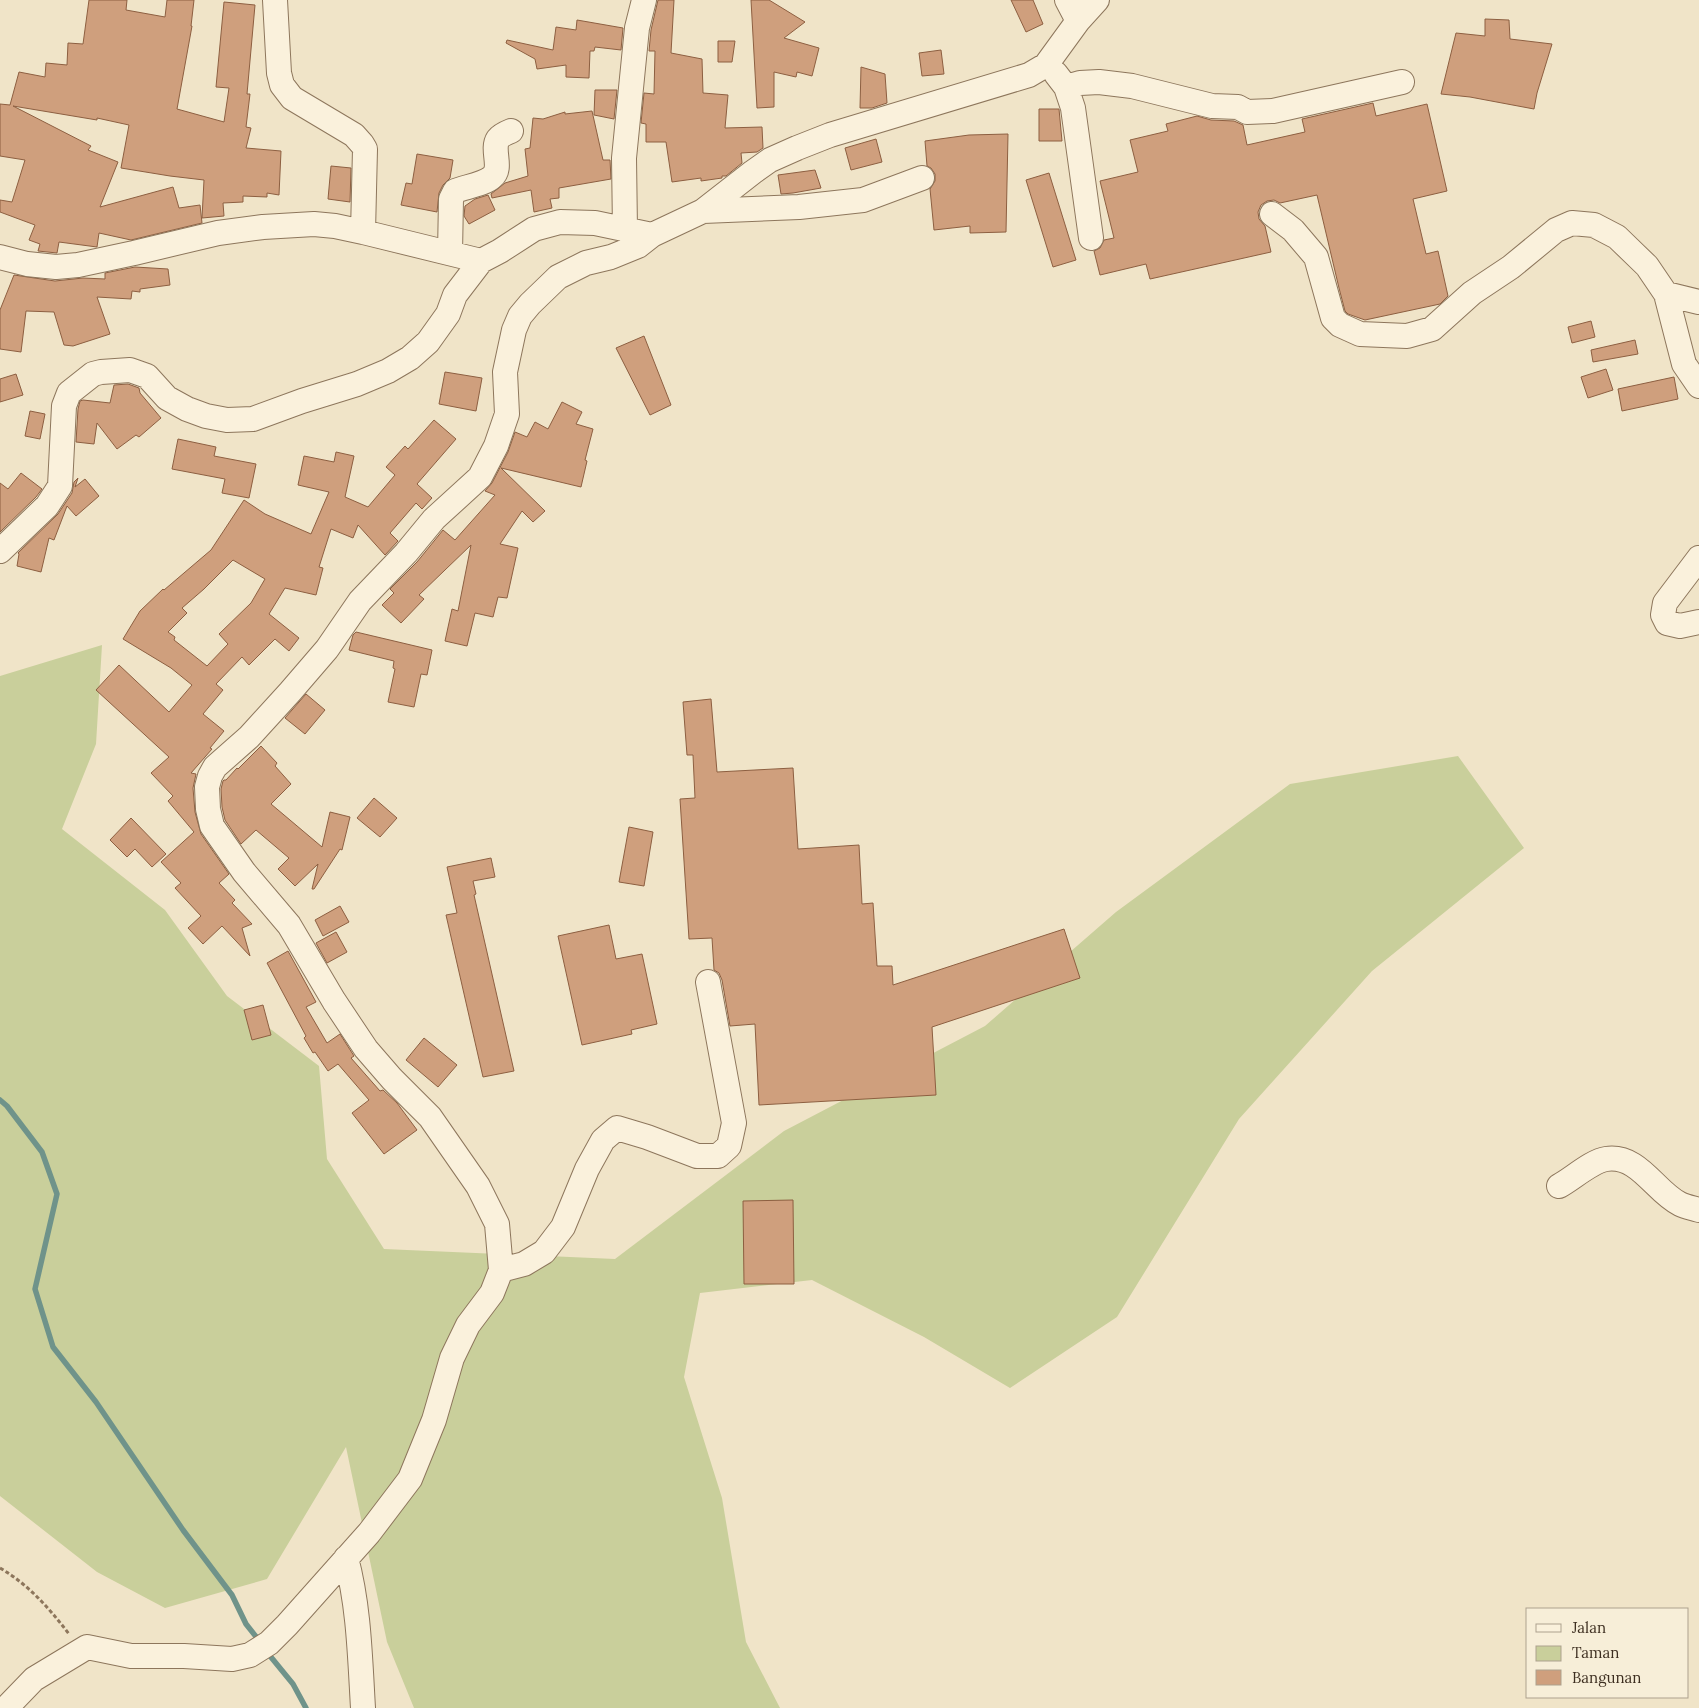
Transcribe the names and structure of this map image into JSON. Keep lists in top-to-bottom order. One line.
{"legend":["Jalan","Taman","Bangunan"]}
